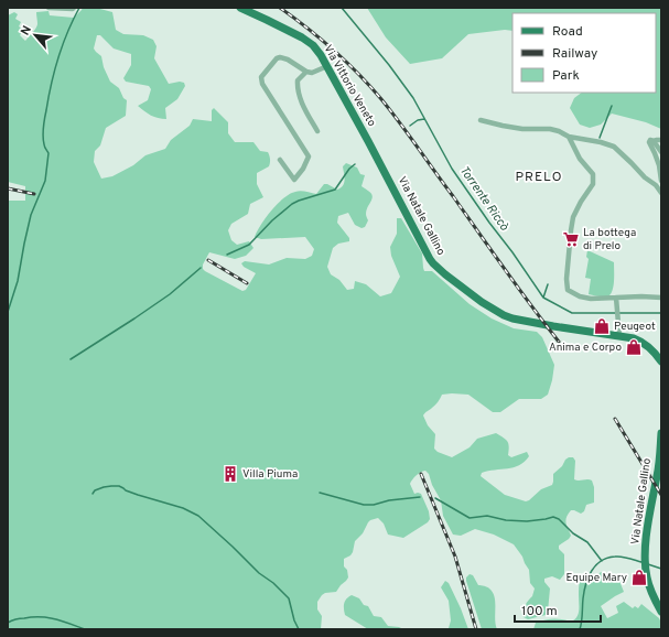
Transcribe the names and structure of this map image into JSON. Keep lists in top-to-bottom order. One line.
{"streets":{"main road":["Via Vittorio Veneto","Via Natale Gallino"]},"crossings":[["Via Vittorio Veneto","Via Natale Gallino"]],"districts":["PRELO"],"water":["Torrente Riccò"],"places":{"supermarket":["La bottega di Prelo"],"shop":["Peugeot","Anima e Corpo","Equipe Mary"],"building":["Villa Piuma"]},"legend":["Road","Railway","Park"],"scale_bar":"100 m","north":"top left"}
